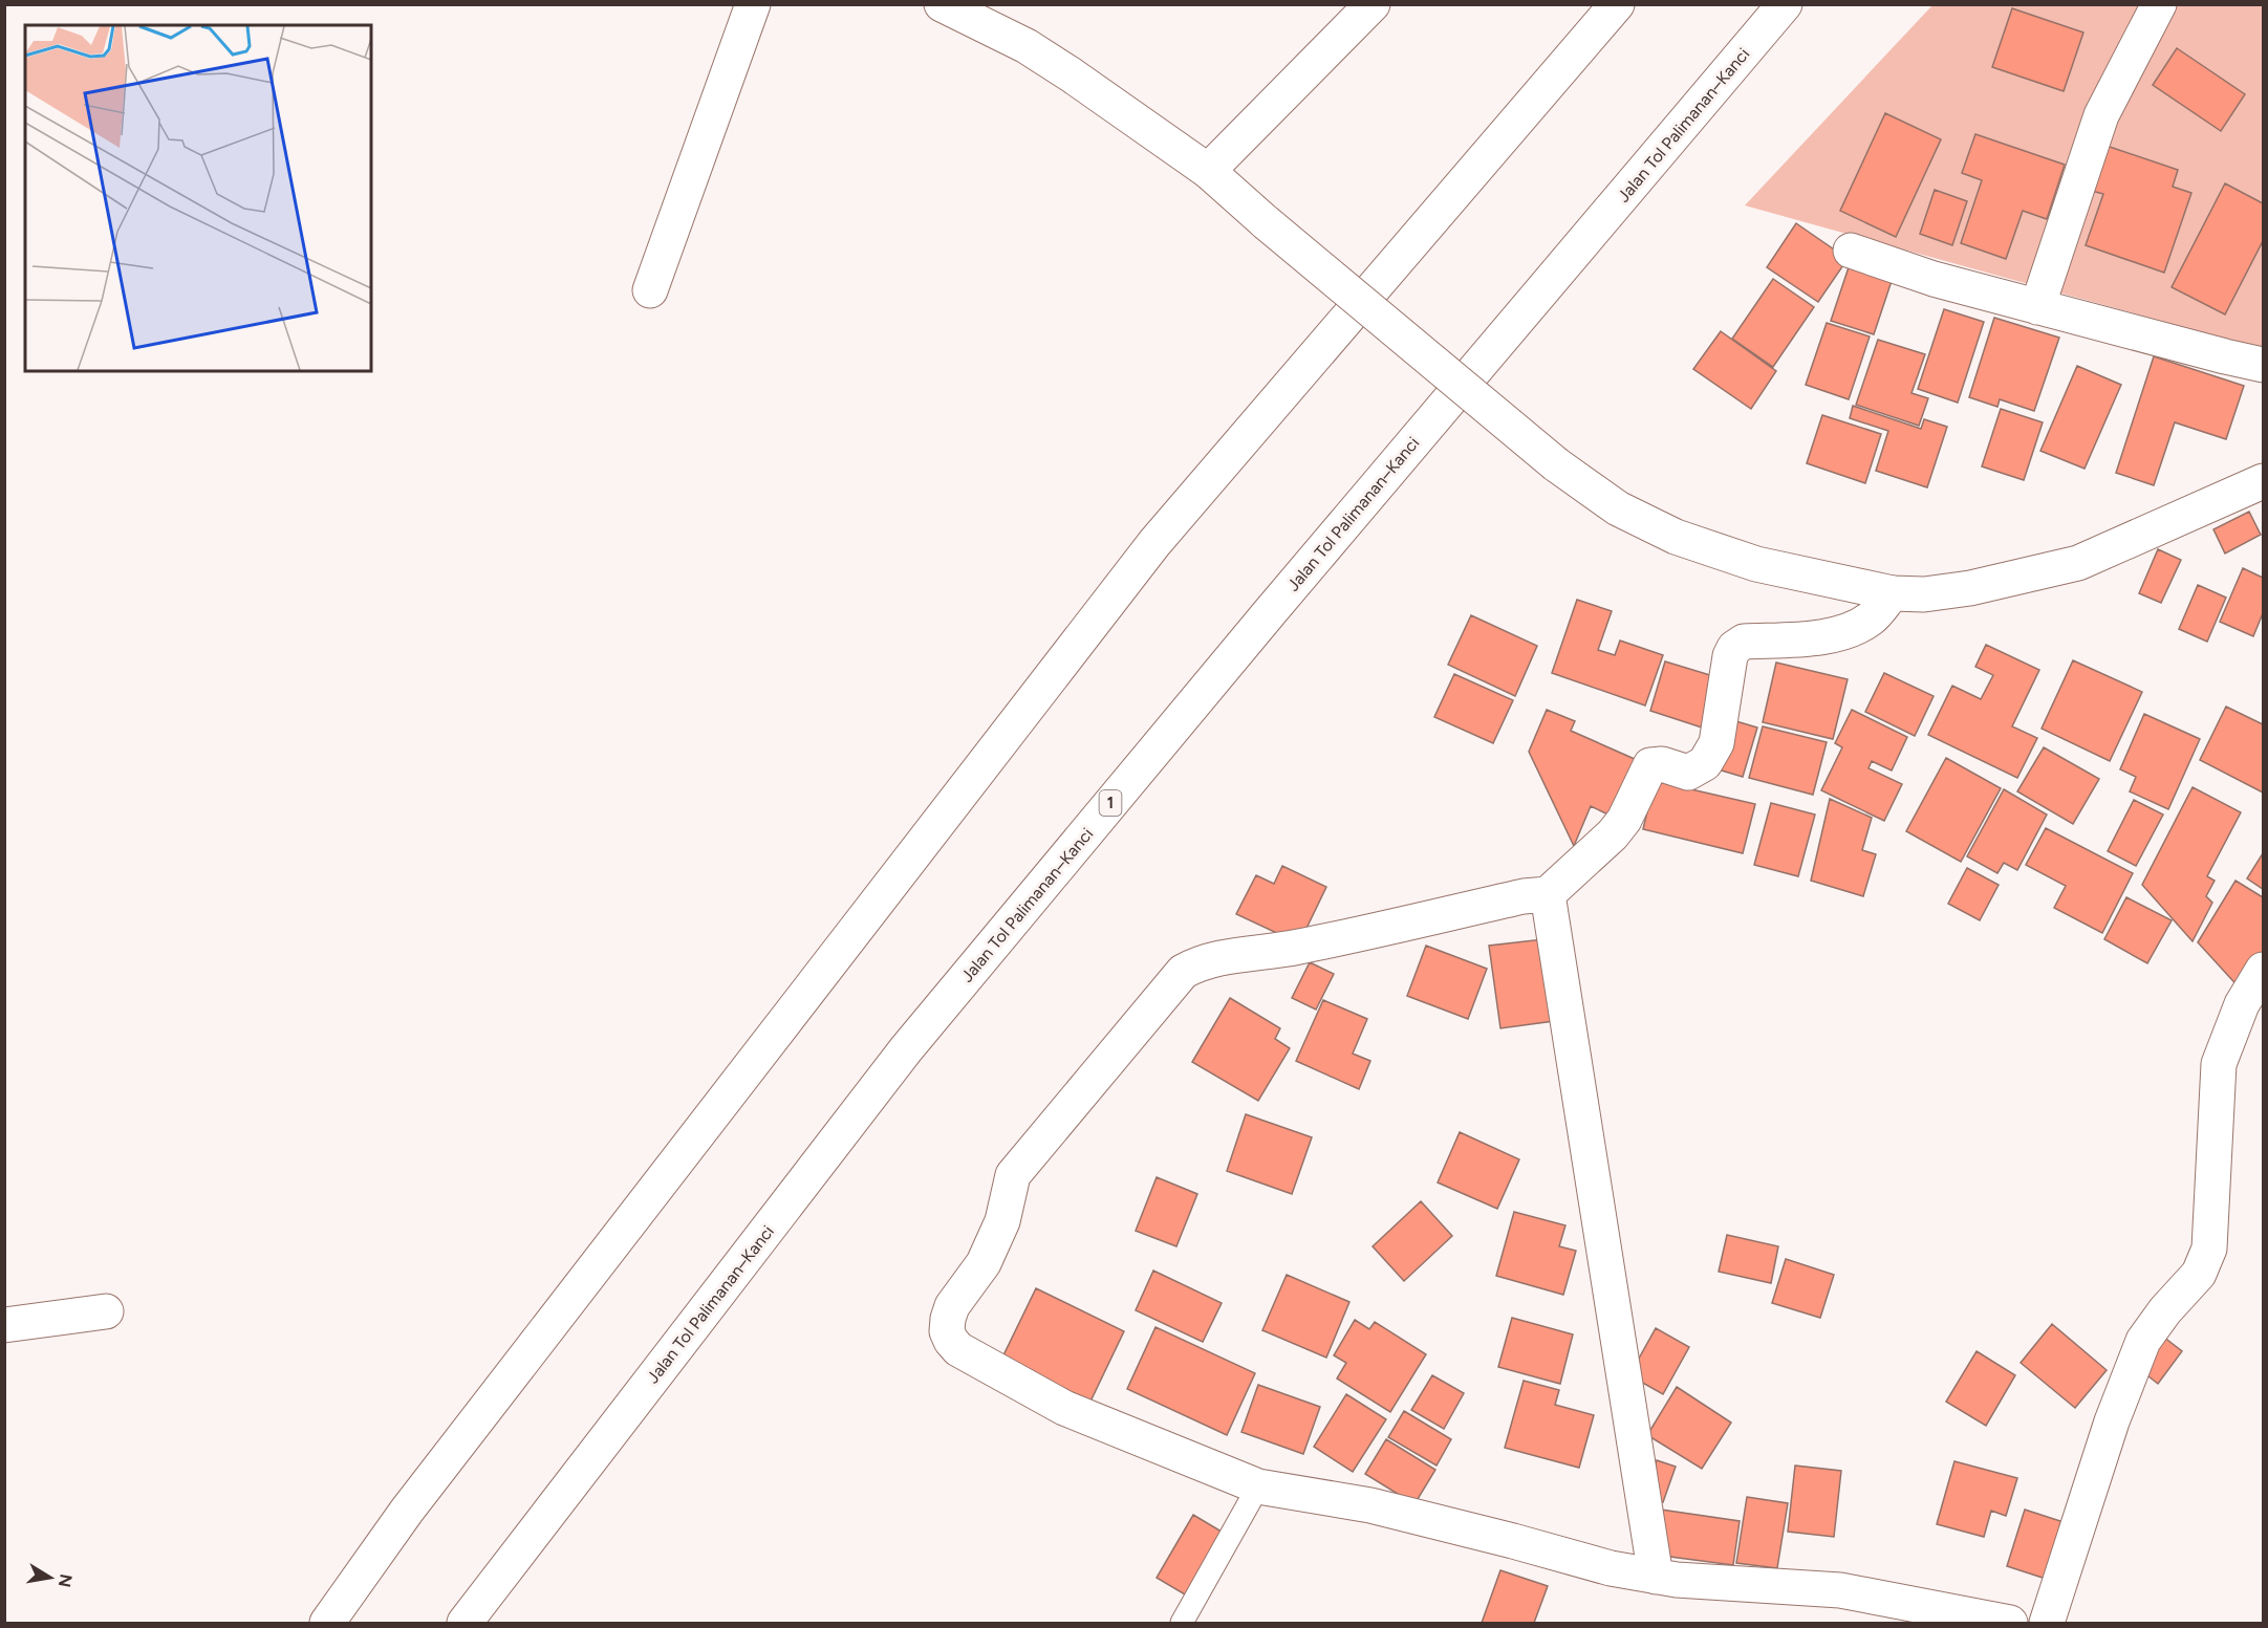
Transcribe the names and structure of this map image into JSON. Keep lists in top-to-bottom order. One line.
{"streets":{"main road":["Jalan Tol Palimanan–Kanci","1"]},"north":"right"}
